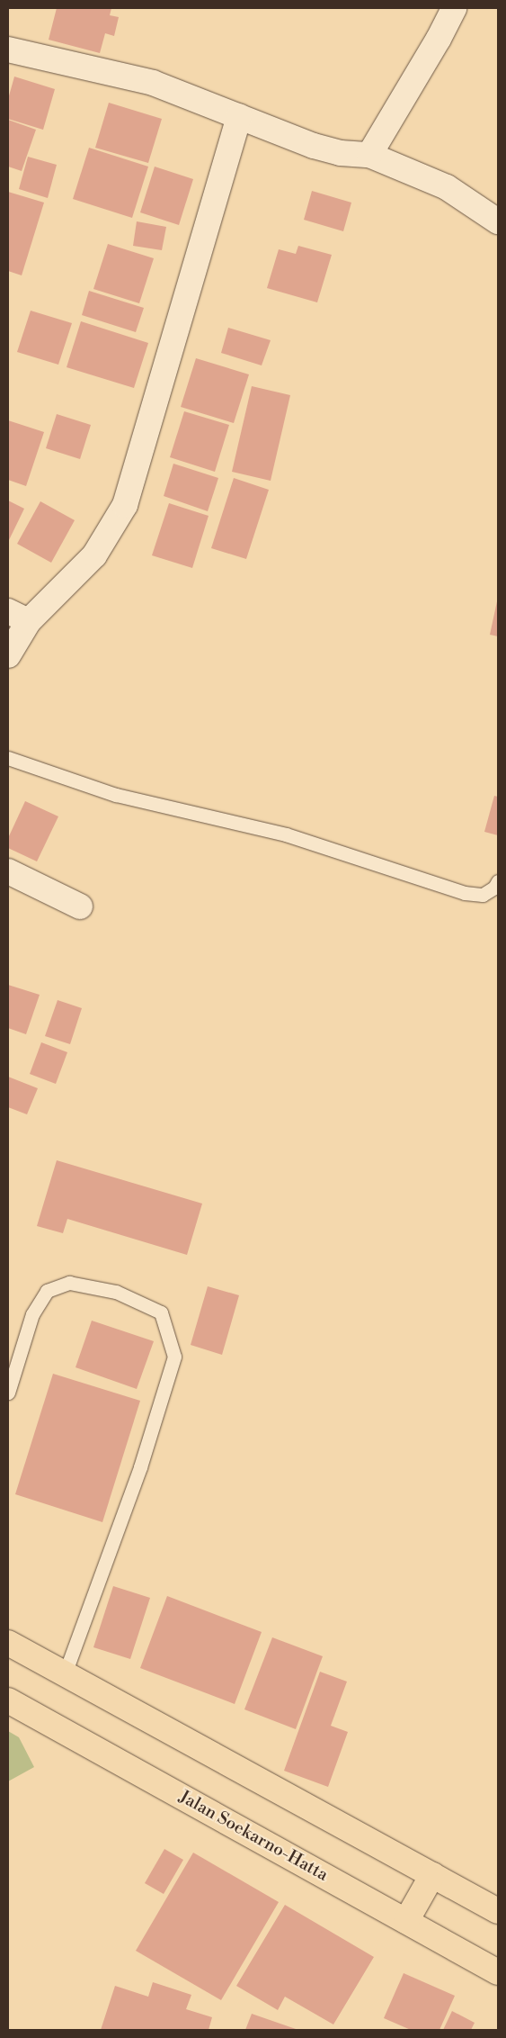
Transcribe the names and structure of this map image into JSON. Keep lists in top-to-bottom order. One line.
{"streets":{"highway":["Jalan Soekarno-Hatta"]}}
